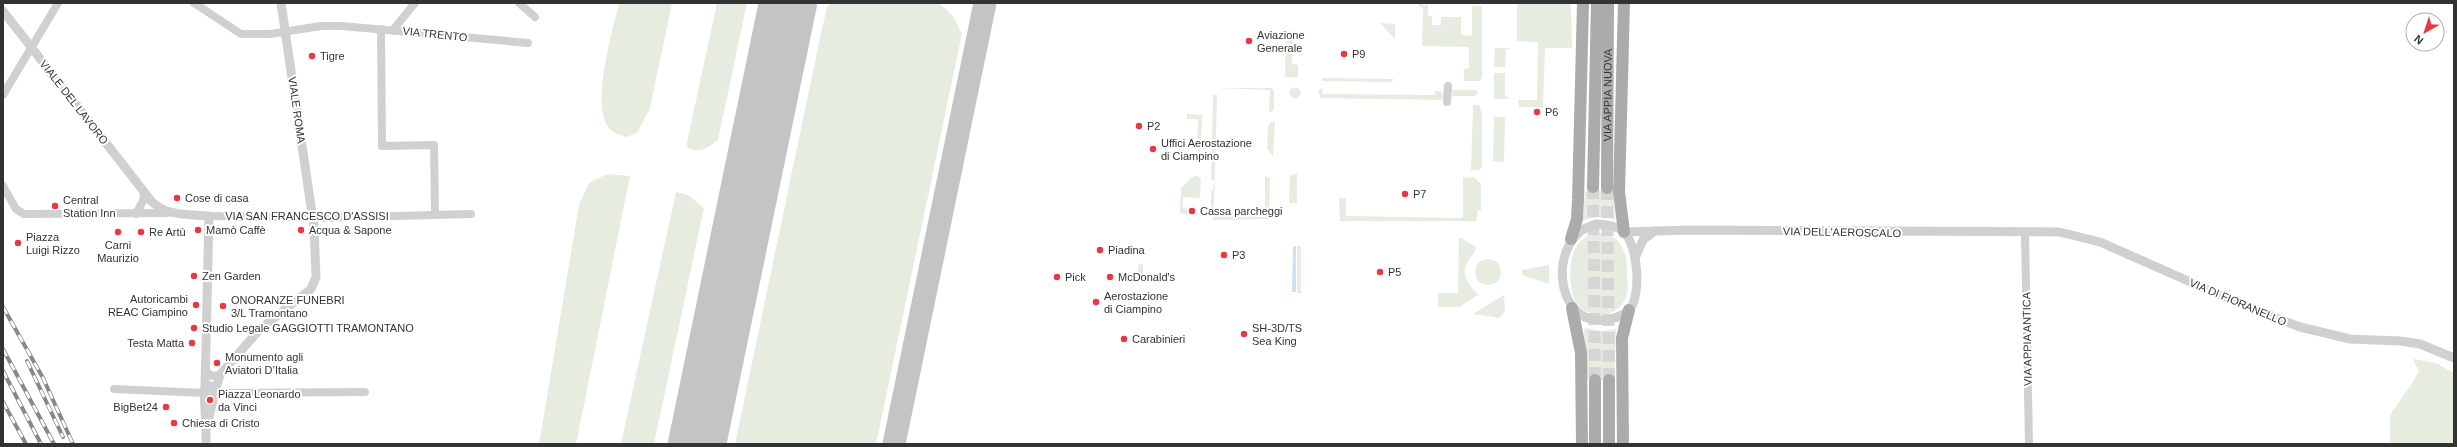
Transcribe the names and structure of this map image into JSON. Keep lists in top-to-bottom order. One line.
{"streets":{"main road":["VIA APPIA NUOVA"],"street":["VIA TRENTO","VIALE DEL LAVORO","VIALE ROMA","VIA SAN FRANCESCO D'ASSISI","VIA DELL'AEROSCALO","VIA DI FIORANELLO","VIA APPIA ANTICA"]},"crossings":[["VIA TRENTO","VIALE ROMA"],["VIALE ROMA","VIA SAN FRANCESCO D'ASSISI"],["VIA DELL'AEROSCALO","VIA DI FIORANELLO"],["VIA DELL'AEROSCALO","VIA APPIA ANTICA"],["VIA DI FIORANELLO","VIA APPIA ANTICA"]],"places":["Aviazione Generale","P9","Tigre","P6","P2","Uffici Aerostazione di Ciampino","P7","Cose di casa","Central Station Inn","Cassa parcheggi","Mamò Caffè","Acqua & Sapone","Carni Maurizio","Re Artù","Piazza Luigi Rizzo","Piadina","P3","P5","Zen Garden","Pick","McDonald's","Aerostazione di Ciampino","Autoricambi REAC Ciampino","ONORANZE FUNEBRI 3/L Tramontano","Studio Legale GAGGIOTTI TRAMONTANO","SH-3D/TS Sea King","Carabinieri","Testa Matta","Monumento agli Aviatori D’Italia","Piazza Leonardo da Vinci","BigBet24","Chiesa di Cristo"],"north":"bottom left"}
